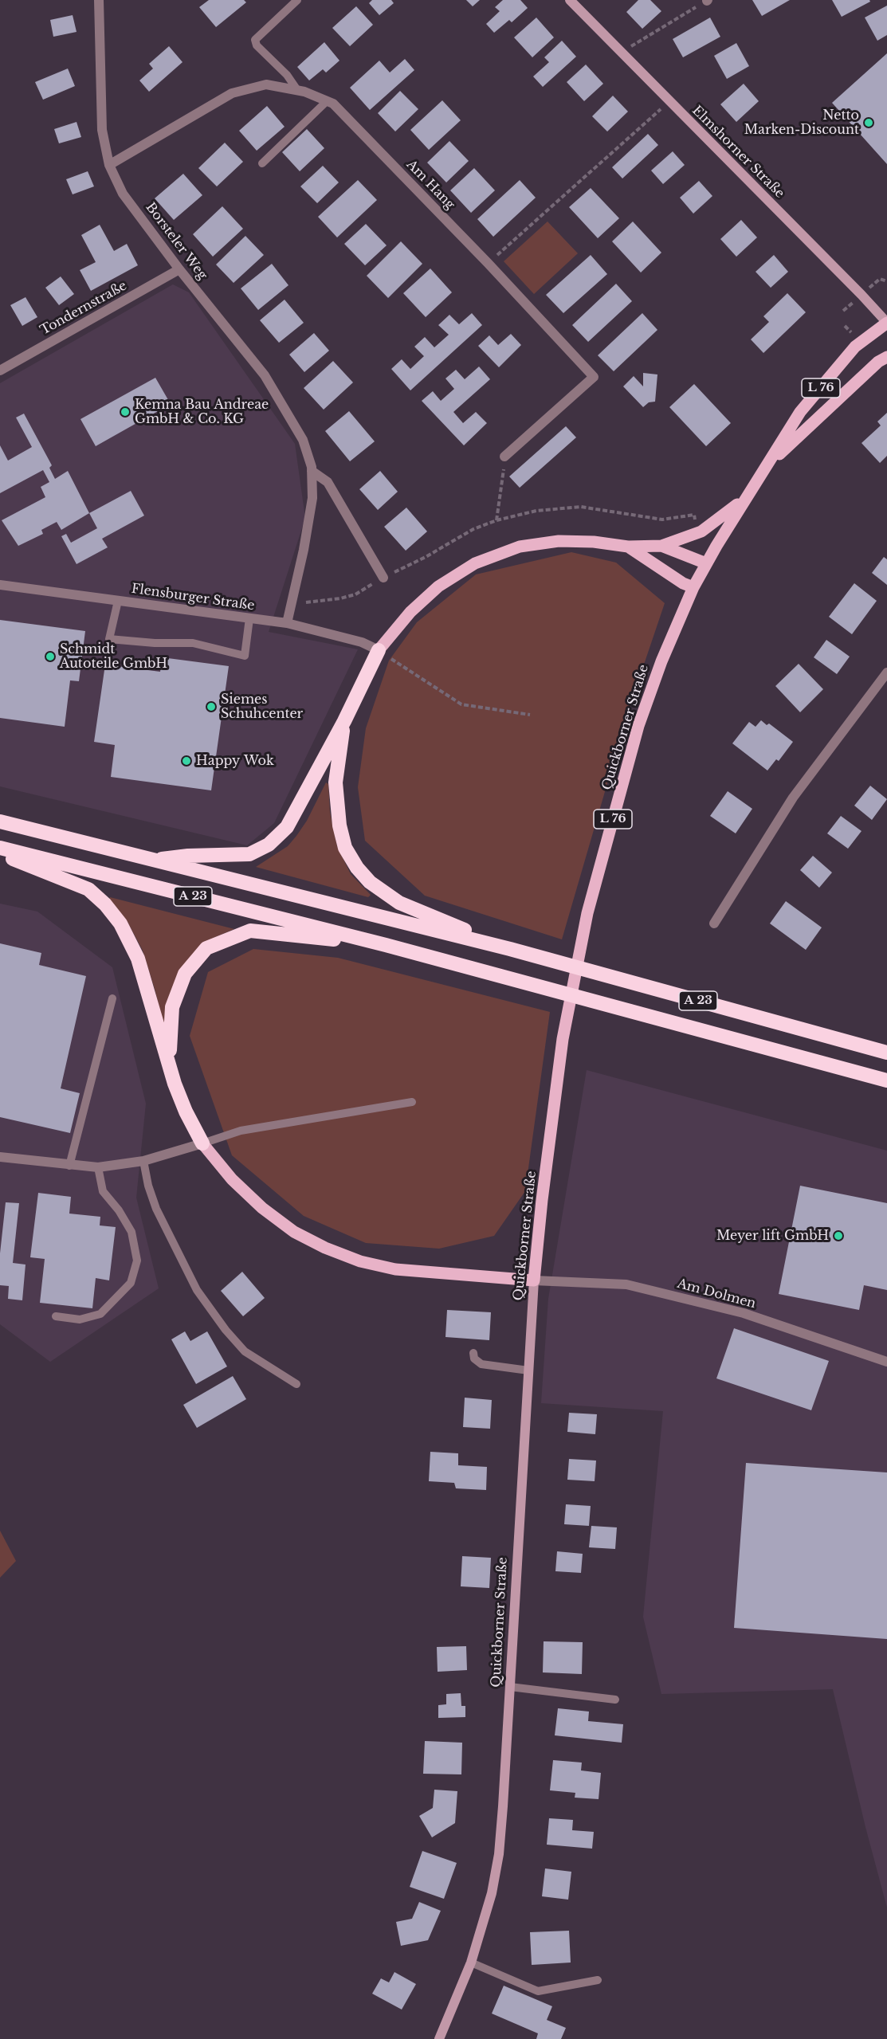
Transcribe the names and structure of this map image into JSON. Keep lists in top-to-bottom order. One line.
{"streets":{"highway":["A 23"],"main road":["Elmshorner Straße","L 76","Quickborner Straße"],"street":["Am Hang","Borsteler Weg","Tondernstraße","Flensburger Straße","Am Dolmen"]},"crossings":[["Elmshorner Straße","Quickborner Straße"],["Am Hang","Borsteler Weg"],["Borsteler Weg","Tondernstraße"],["Borsteler Weg","Flensburger Straße"],["Quickborner Straße","Am Dolmen"]],"places":["Netto Marken-Discount","Kemna Bau Andreae GmbH & Co. KG","Schmidt Autoteile GmbH","Siemes Schuhcenter","Happy Wok","Meyer lift GmbH"]}
